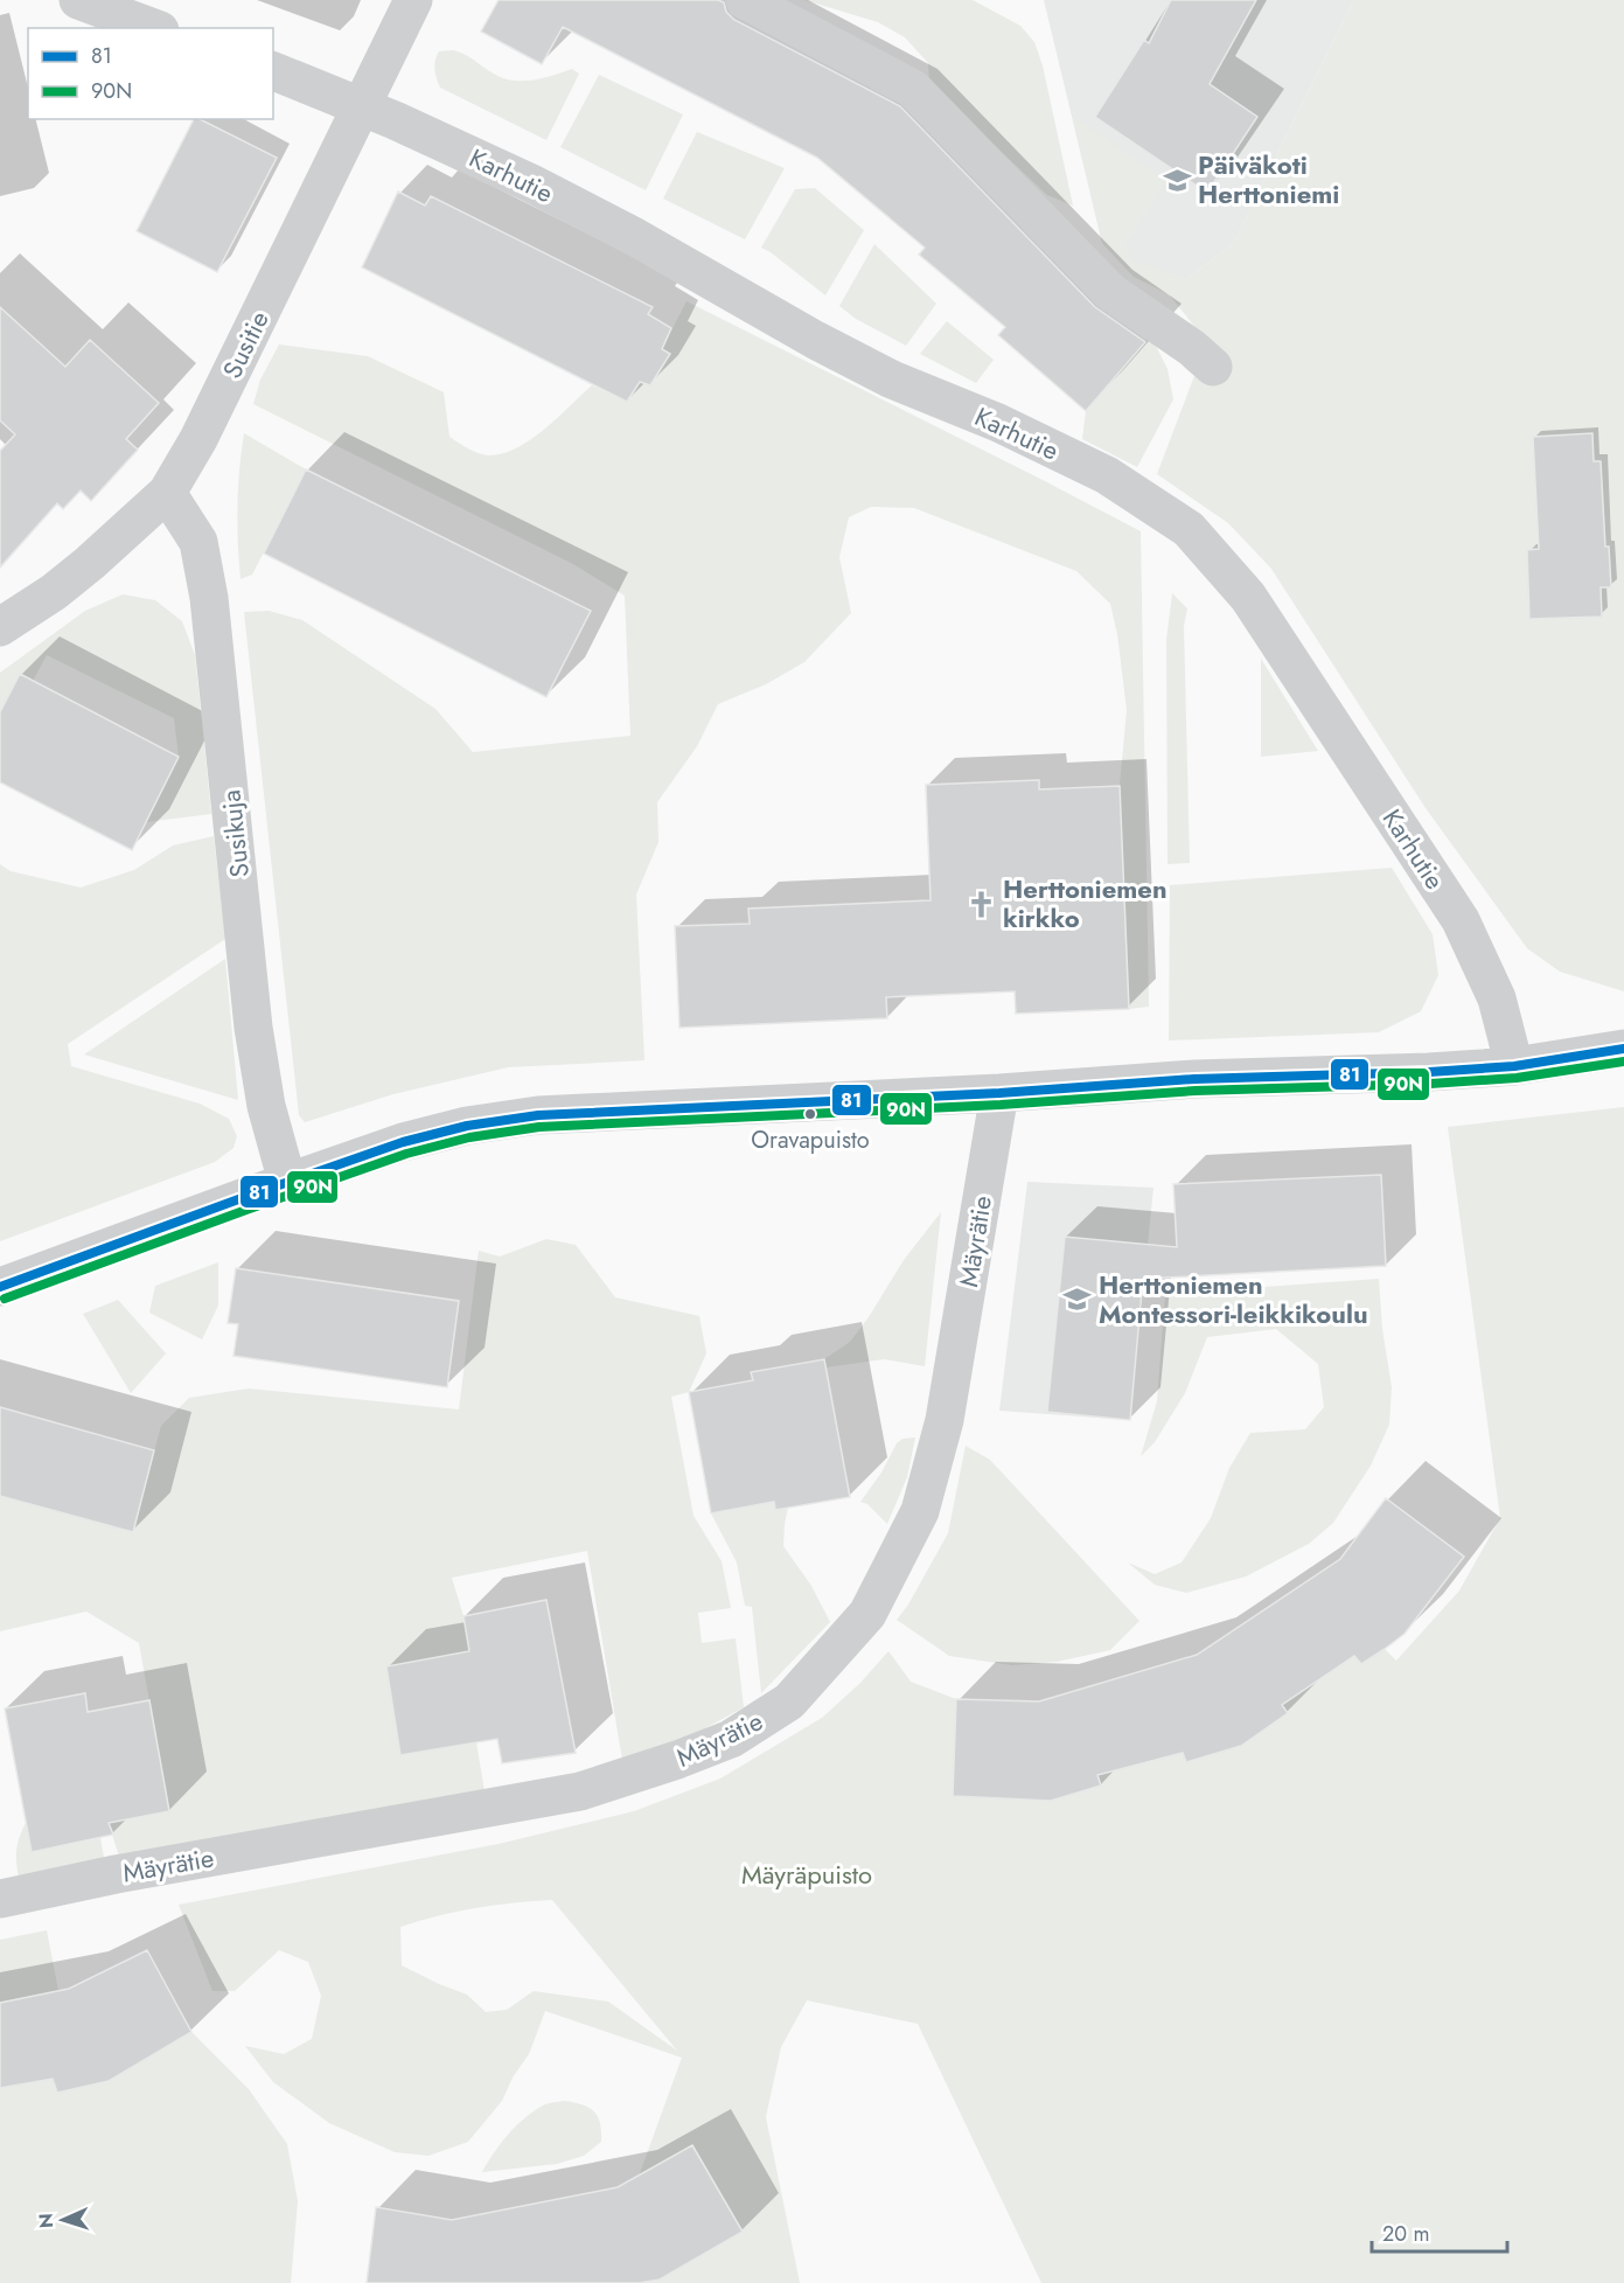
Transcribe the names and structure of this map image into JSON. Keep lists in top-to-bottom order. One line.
{"streets":{"street":["Karhutie","Susitie","Susikuja","Mäyrätie"]},"crossings":[["Karhutie","Susitie"],["Susitie","Susikuja"]],"parks":["Mäyräpuisto"],"places":{"school or university":["Päiväkoti Herttoniemi","Herttoniemen Montessori-leikkikoulu"],"church":["Herttoniemen kirkko"],"other":["Oravapuisto"]},"lines":["transit line 81","transit line 90N"],"legend":["81","90N"],"scale_bar":"20 m","north":"left"}
